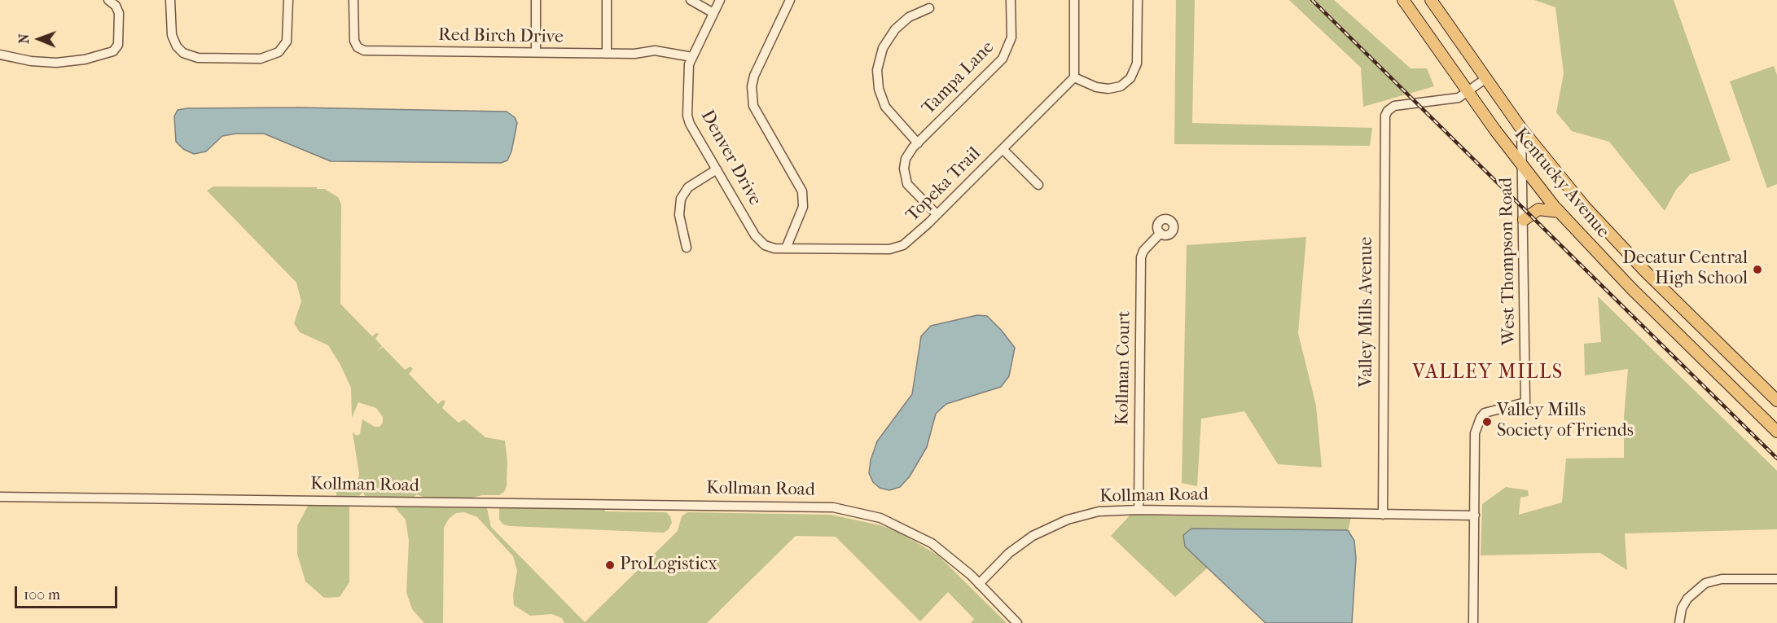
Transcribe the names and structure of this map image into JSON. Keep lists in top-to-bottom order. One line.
{"streets":{"main road":["Kentucky Avenue"],"street":["Red Birch Drive","Tampa Lane","Denver Drive","Topeka Trail","West Thompson Road","Valley Mills Avenue","Kollman Court","Kollman Road"]},"crossings":[["Red Birch Drive","Denver Drive"],["Tampa Lane","Topeka Trail"],["Denver Drive","Topeka Trail"],["Kentucky Avenue","West Thompson Road"],["Kentucky Avenue","Valley Mills Avenue"],["West Thompson Road","Kollman Road"],["Valley Mills Avenue","Kollman Road"],["Kollman Court","Kollman Road"]],"districts":["VALLEY MILLS"],"places":["Decatur Central High School","Valley Mills Society of Friends","ProLogisticx"],"scale_bar":"100 m","north":"left"}
